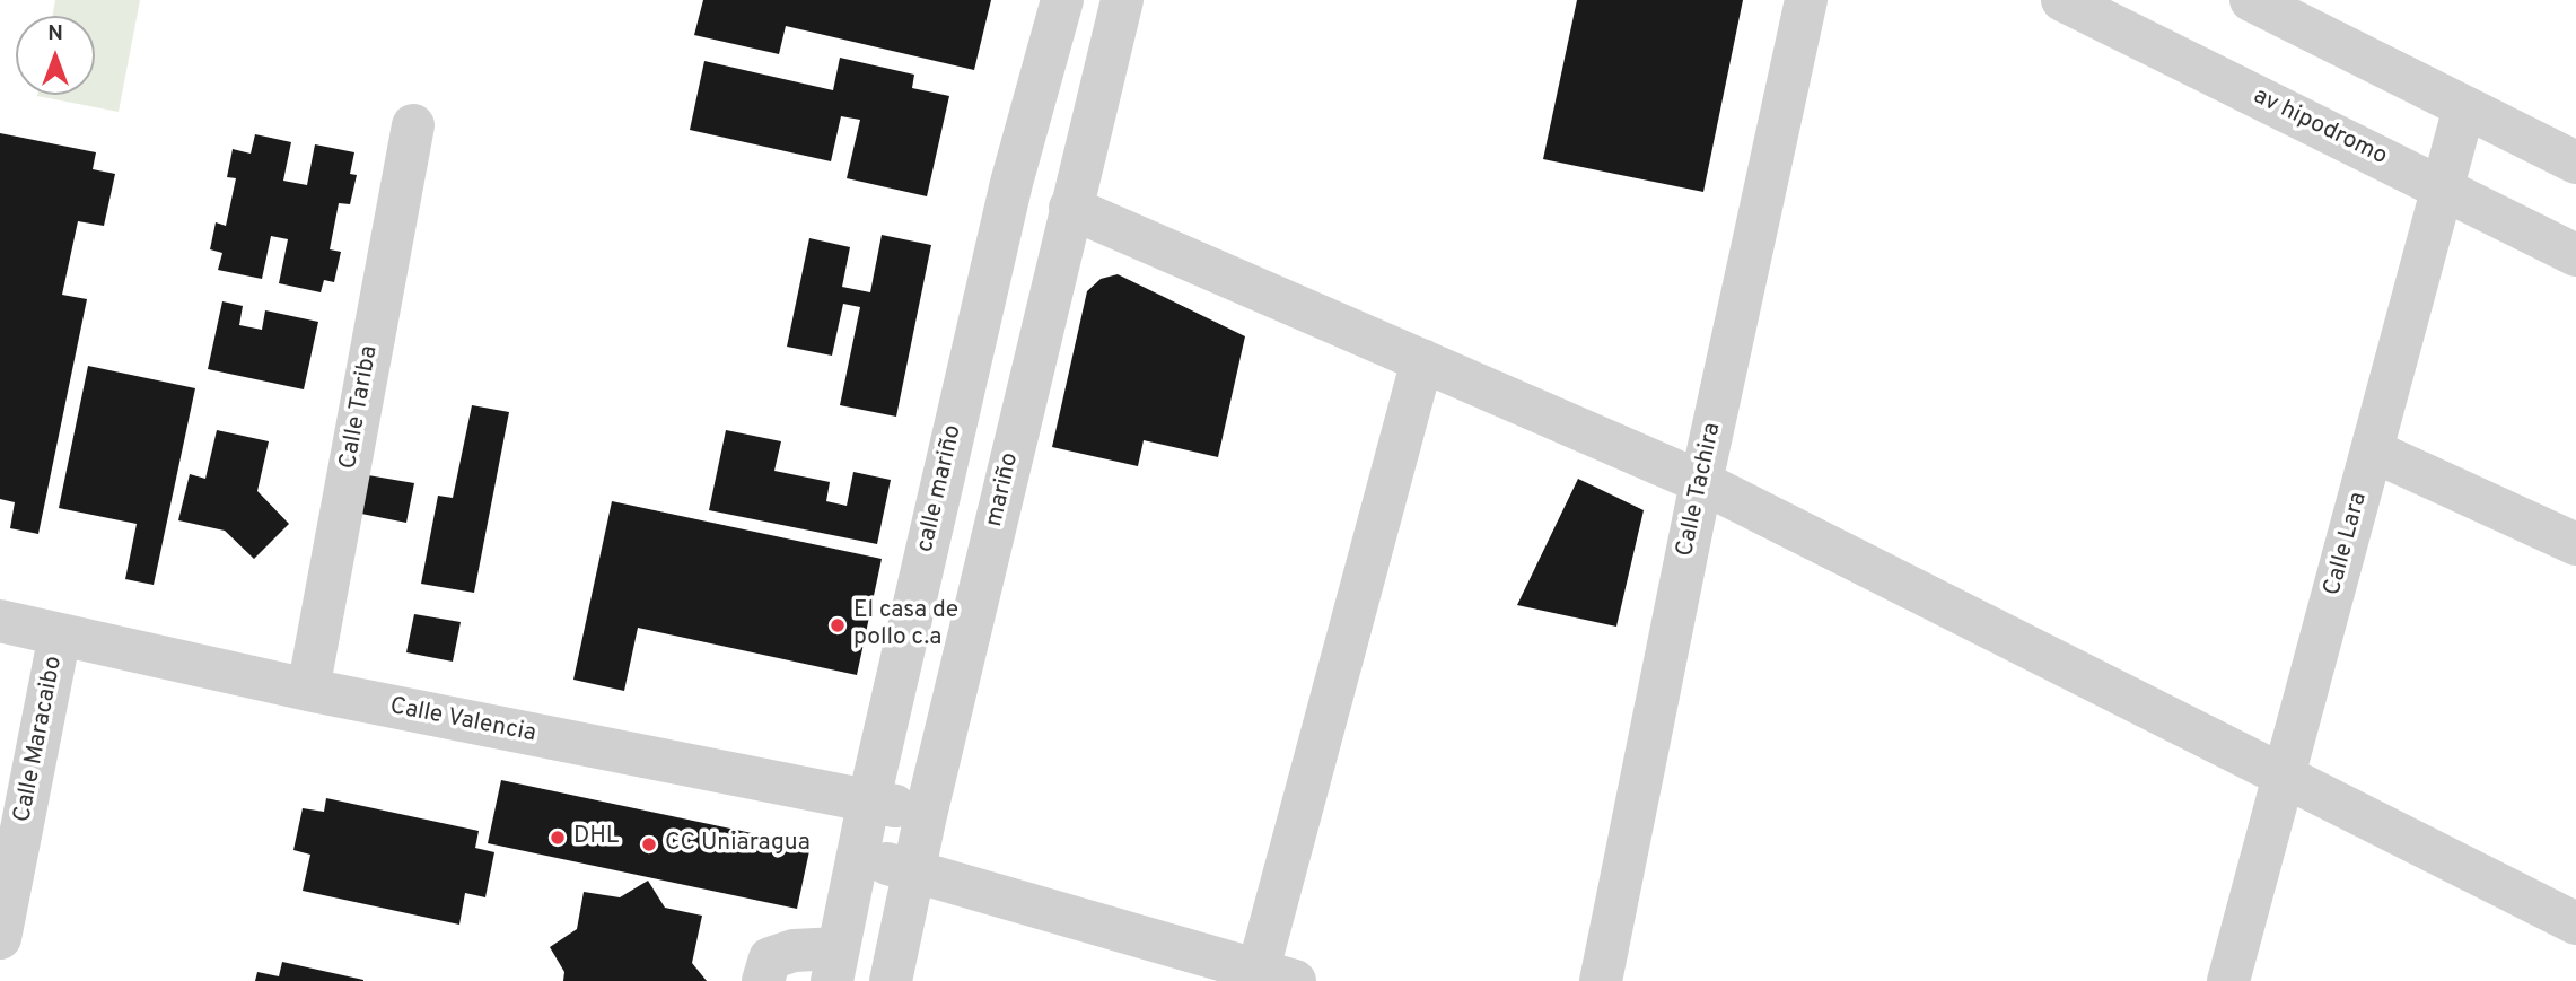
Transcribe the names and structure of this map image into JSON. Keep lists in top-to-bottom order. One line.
{"streets":{"street":["av hipodromo","Calle Tariba","calle mariño","mariño","Calle Tachira","Calle Lara","Calle Valencia","Calle Maracaibo"]},"crossings":[["av hipodromo","Calle Lara"],["Calle Tariba","Calle Valencia"],["calle mariño","Calle Valencia"],["mariño","Calle Valencia"],["Calle Valencia","Calle Maracaibo"]],"places":["El casa de pollo c.a","DHL","CC Uniaragua"],"north":"top"}
